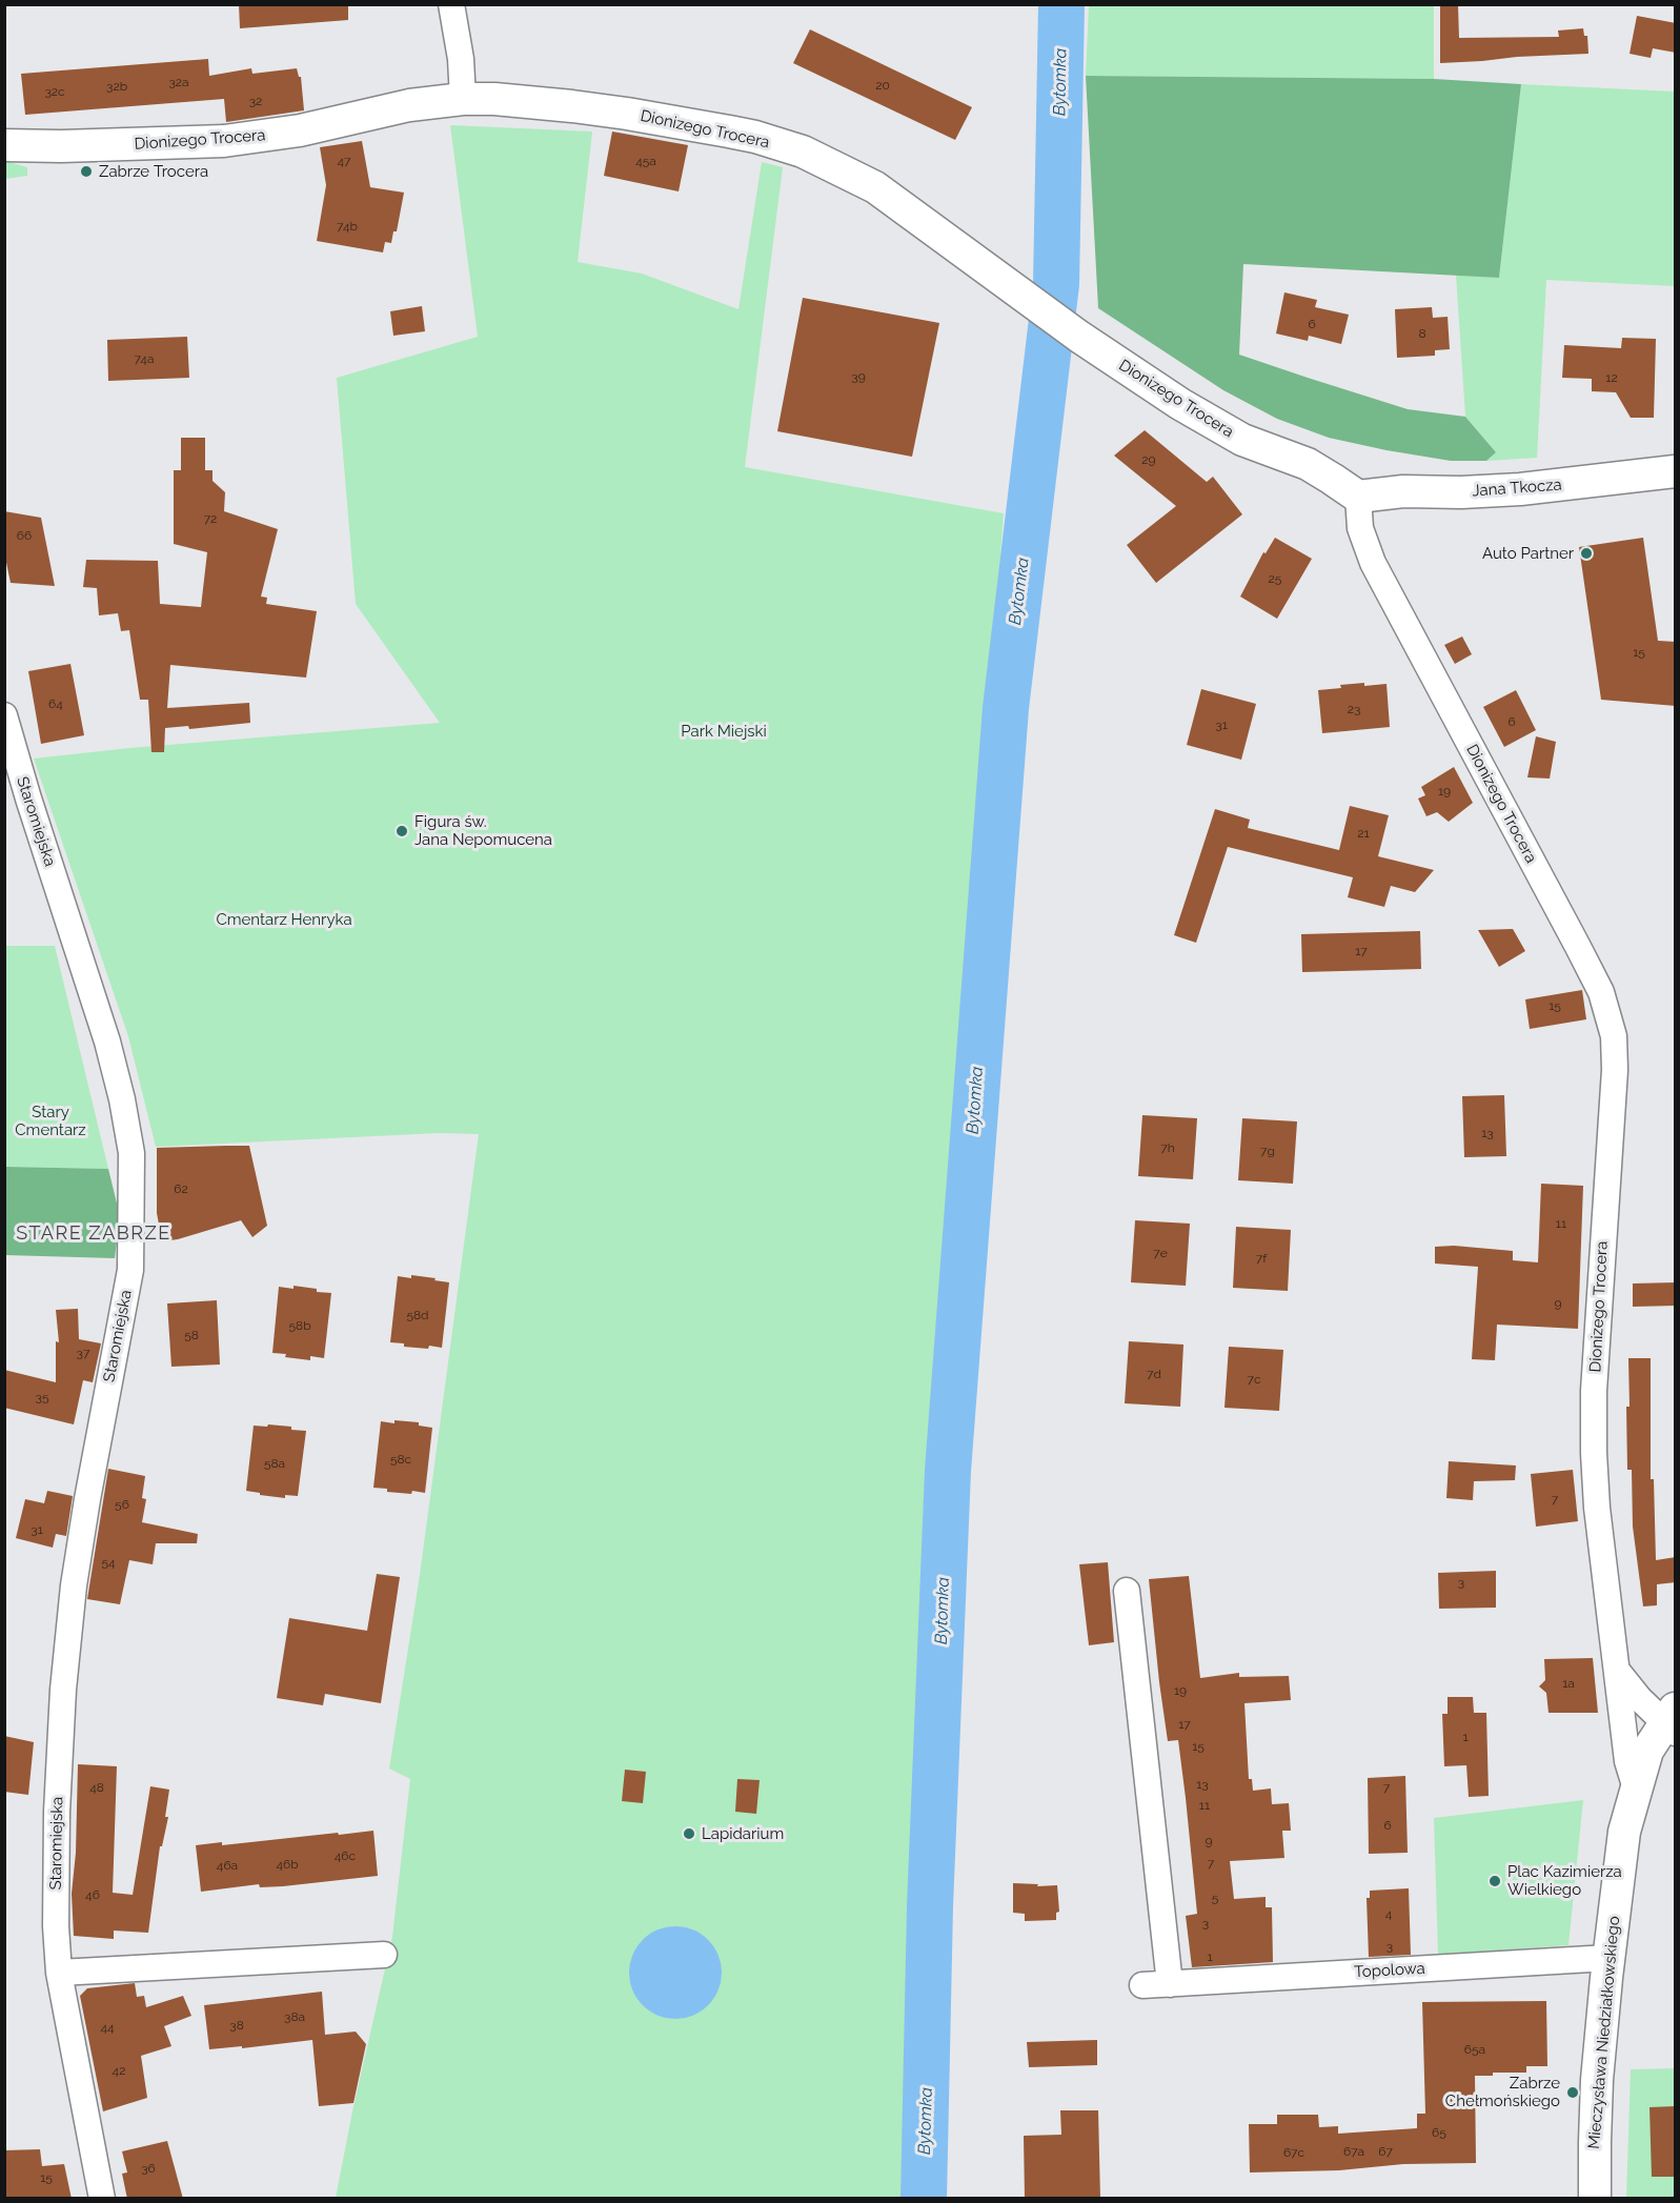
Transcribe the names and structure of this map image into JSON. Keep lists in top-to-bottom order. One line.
{"streets":{"street":["Dionizego Trocera","Jana Tkocza","Staromiejska","Topolowa","Mieczysława Niedziałkowskiego"]},"crossings":[["Dionizego Trocera","Jana Tkocza"],["Dionizego Trocera","Mieczysława Niedziałkowskiego"],["Topolowa","Mieczysława Niedziałkowskiego"]],"districts":["STARE ZABRZE"],"water":["Bytomka"],"parks":["Park Miejski","Cmentarz Henryka","Stary Cmentarz"],"places":["Zabrze Trocera","Auto Partner","Figura św. Jana Nepomucena","Lapidarium","Plac Kazimierza Wielkiego","Zabrze Chełmońskiego"],"house_numbers":["32a","20","32b","32c","32","47","45a","74b","6","8","74a","39","12","29","72","66","25","15","64","23","6","31","19","21","17","15","13","7h","7g","62","11","7e","7f","9","58d","58b","58","37","7d","7c","35","58c","58a","7","56","31","54","3","1a","19","17","1","15","13","48","7","11","6","9","46c","7","46b","46a","46","5","4","3","3","1","38a","38","44","65a","42","65","67a","67","67c","36","15"]}
